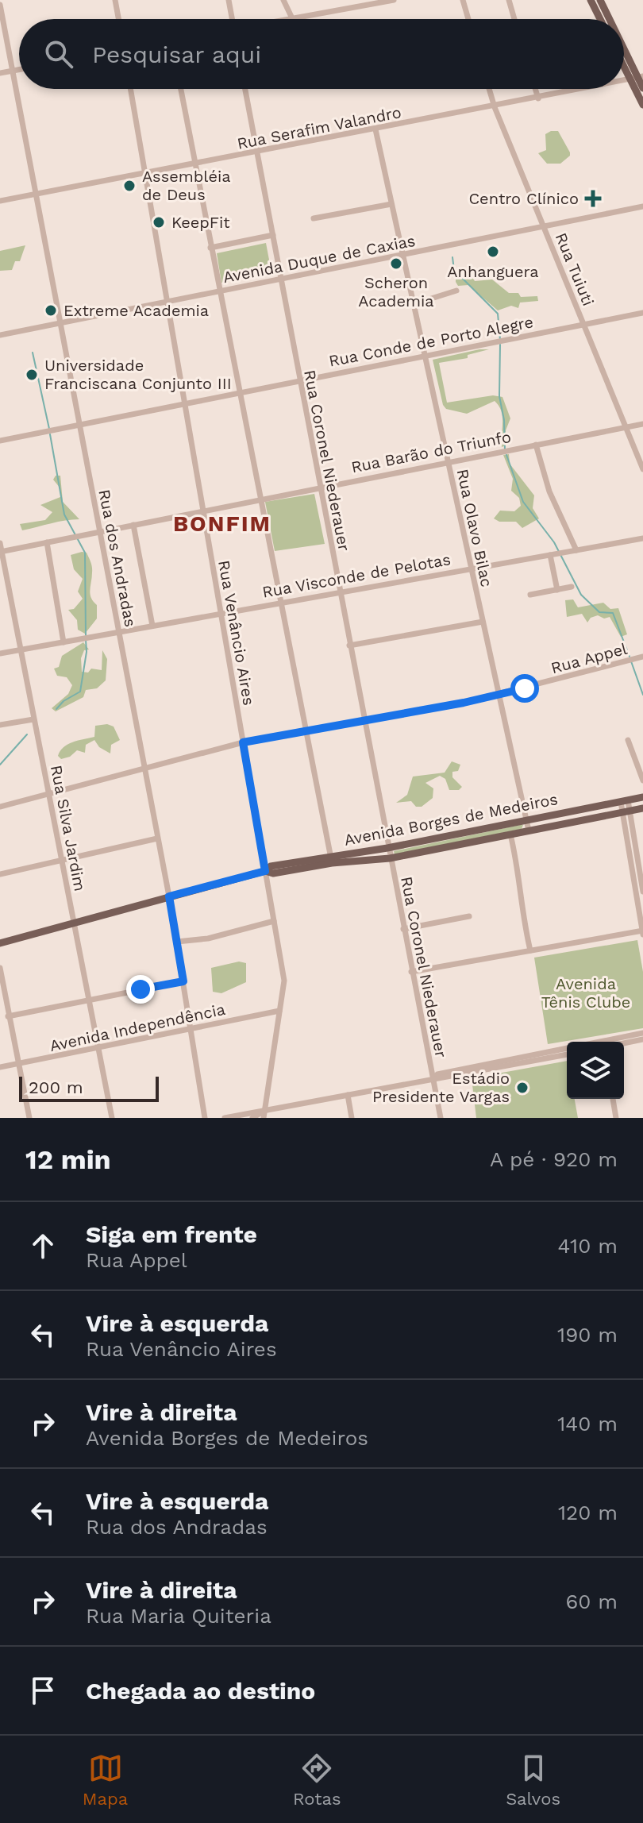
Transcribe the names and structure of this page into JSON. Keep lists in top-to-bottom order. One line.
{"streets":{"main road":["Avenida Borges de Medeiros"],"street":["Rua Serafim Valandro","Avenida Duque de Caxias","Rua Tuiuti","Rua Conde de Porto Alegre","Rua Barão do Triunfo","Rua Coronel Niederauer","Rua Olavo Bilac","Rua dos Andradas","Rua Visconde de Pelotas","Rua Venâncio Aires","Rua Appel","Rua Silva Jardim","Avenida Independência"]},"crossings":[["Rua Serafim Valandro","Rua Tuiuti"],["Rua Serafim Valandro","Rua Coronel Niederauer"],["Rua Serafim Valandro","Rua Olavo Bilac"],["Rua Serafim Valandro","Rua dos Andradas"],["Rua Serafim Valandro","Rua Venâncio Aires"],["Avenida Duque de Caxias","Rua Tuiuti"],["Avenida Duque de Caxias","Rua Coronel Niederauer"],["Avenida Duque de Caxias","Rua Olavo Bilac"],["Avenida Duque de Caxias","Rua dos Andradas"],["Avenida Duque de Caxias","Rua Venâncio Aires"],["Rua Tuiuti","Rua Conde de Porto Alegre"],["Rua Tuiuti","Rua Barão do Triunfo"],["Rua Conde de Porto Alegre","Rua Coronel Niederauer"],["Rua Conde de Porto Alegre","Rua Olavo Bilac"],["Rua Conde de Porto Alegre","Rua dos Andradas"],["Rua Conde de Porto Alegre","Rua Venâncio Aires"],["Rua Barão do Triunfo","Rua Coronel Niederauer"],["Rua Barão do Triunfo","Rua Olavo Bilac"],["Rua Barão do Triunfo","Rua dos Andradas"],["Rua Barão do Triunfo","Rua Venâncio Aires"],["Rua Barão do Triunfo","Rua Silva Jardim"],["Rua Coronel Niederauer","Rua Visconde de Pelotas"],["Rua Coronel Niederauer","Rua Appel"],["Rua Coronel Niederauer","Avenida Borges de Medeiros"],["Rua Olavo Bilac","Rua Visconde de Pelotas"],["Rua Olavo Bilac","Rua Appel"],["Rua Olavo Bilac","Avenida Borges de Medeiros"],["Rua dos Andradas","Rua Visconde de Pelotas"],["Rua dos Andradas","Rua Appel"],["Rua dos Andradas","Avenida Borges de Medeiros"],["Rua dos Andradas","Avenida Independência"],["Rua Visconde de Pelotas","Rua Venâncio Aires"],["Rua Visconde de Pelotas","Rua Silva Jardim"],["Rua Venâncio Aires","Rua Appel"],["Rua Venâncio Aires","Avenida Borges de Medeiros"],["Rua Venâncio Aires","Avenida Independência"],["Rua Appel","Rua Silva Jardim"],["Avenida Borges de Medeiros","Rua Silva Jardim"],["Rua Silva Jardim","Avenida Independência"]],"districts":["BONFIM"],"parks":["Avenida Tênis Clube"],"places":{"other":["Assembléia de Deus","KeepFit","Anhanguera","Scheron Academia","Extreme Academia","Universidade Franciscana Conjunto III","Estádio Presidente Vargas"],"health":["Centro Clínico"]},"scale_bar":"200 m","page":{"search":"Pesquisar aqui","scale":"200 m","heading":["12 min","A pé · 920 m"],"list":[["Siga em frente","Rua Appel","410 m"],["Vire à esquerda","Rua Venâncio Aires","190 m"],["Vire à direita","Avenida Borges de Medeiros","140 m"],["Vire à esquerda","Rua dos Andradas","120 m"],["Vire à direita","Rua Maria Quiteria","60 m"],"Chegada ao destino"],"nav":["Mapa","Rotas","Salvos"]}}
